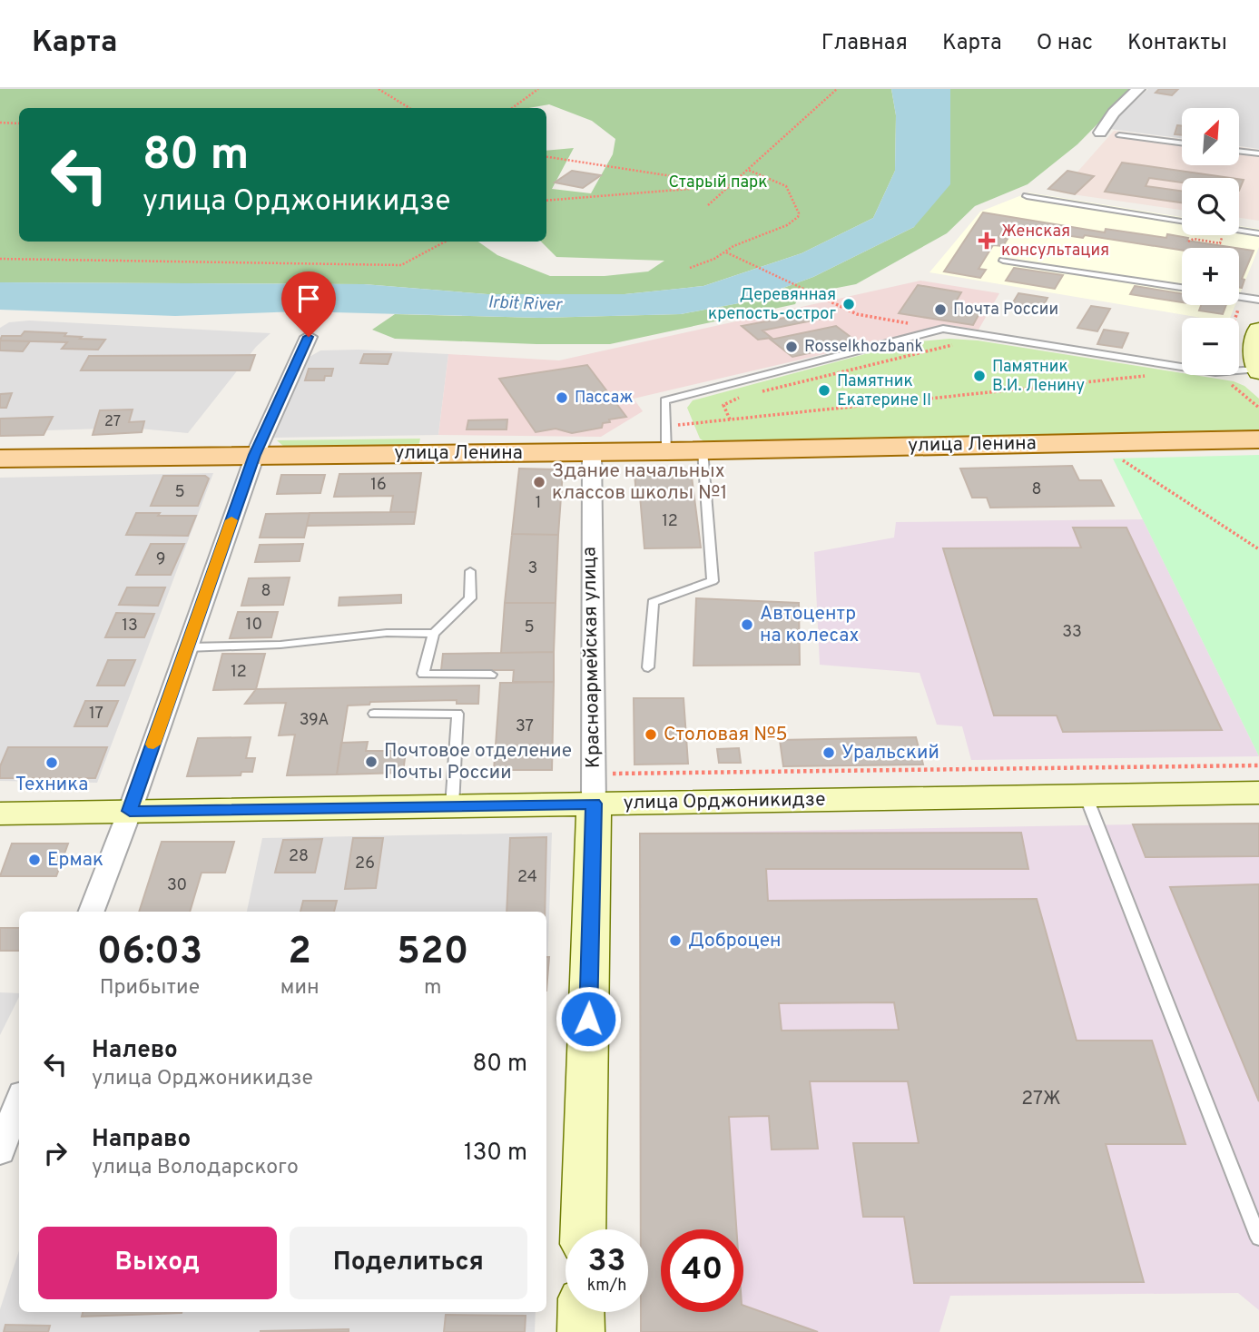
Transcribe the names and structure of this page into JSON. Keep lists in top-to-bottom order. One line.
{"streets":{"main road":["улица Ленина","Красноармейская улица","улица Орджоникидзе"]},"crossings":[["улица Ленина","Красноармейская улица"],["Красноармейская улица","улица Орджоникидзе"]],"water":["Irbit River"],"parks":["Старый парк"],"places":{"health":["Женская консультация"],"other":["Деревянная крепость-острог","Почта России","Rosselkhozbank","Памятник В.И. Ленину","Памятник Екатерине II","Пассаж","Здание начальных классов школы №1","Автоцентр на колесах","Столовая №5","Уральский","Почтовое отделение Почты России","Техника","Ермак","Доброцен"]},"house_numbers":["27","16","8","5","1","12","9","3","8","10","13","5","33","12","17","39А","37","28","26","24","30","27Ж"],"north":"top right","page":{"header":"Карта","nav":["Главная","Карта","О нас","Контакты"],"map_buttons":["+","−"],"turn":["80 m","улица Орджоникидзе"],"eta":["06:03","Прибытие","2","мин","520","m"],"list":[{"name":"Налево","note":"улица Орджоникидзе","value":"80 m"},{"name":"Направо","note":"улица Володарского","value":"130 m"}],"buttons":["Выход","Поделиться"],"speed":"33 km/h","limit":"40"}}
